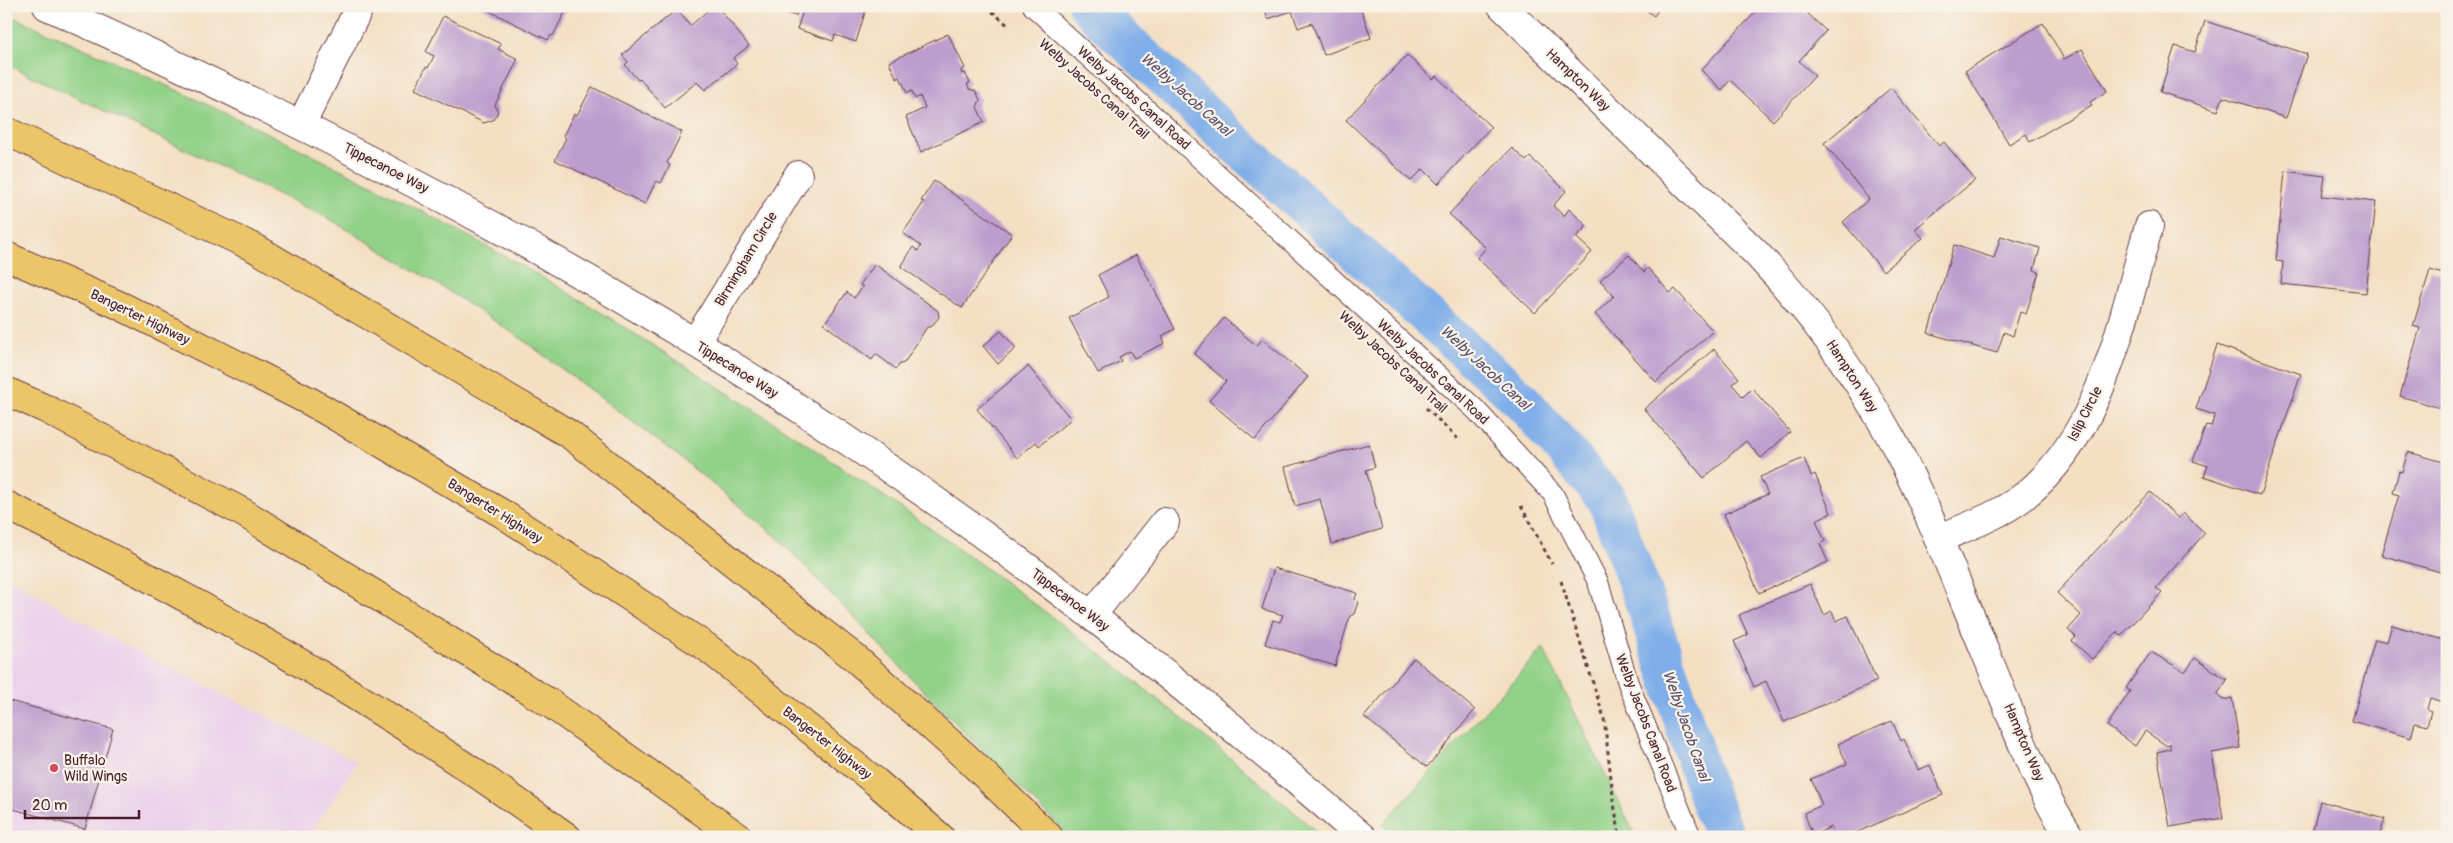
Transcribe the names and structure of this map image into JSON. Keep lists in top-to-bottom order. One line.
{"streets":{"highway":["Bangerter Highway"],"street":["Hampton Way","Tippecanoe Way","Birmingham Circle","Islip Circle"],"lane":["Welby Jacobs Canal Road"],"path":["Welby Jacobs Canal Trail"]},"crossings":[["Hampton Way","Islip Circle"],["Tippecanoe Way","Birmingham Circle"]],"water":["Welby Jacob Canal"],"places":["Buffalo Wild Wings"],"scale_bar":"20 m"}
